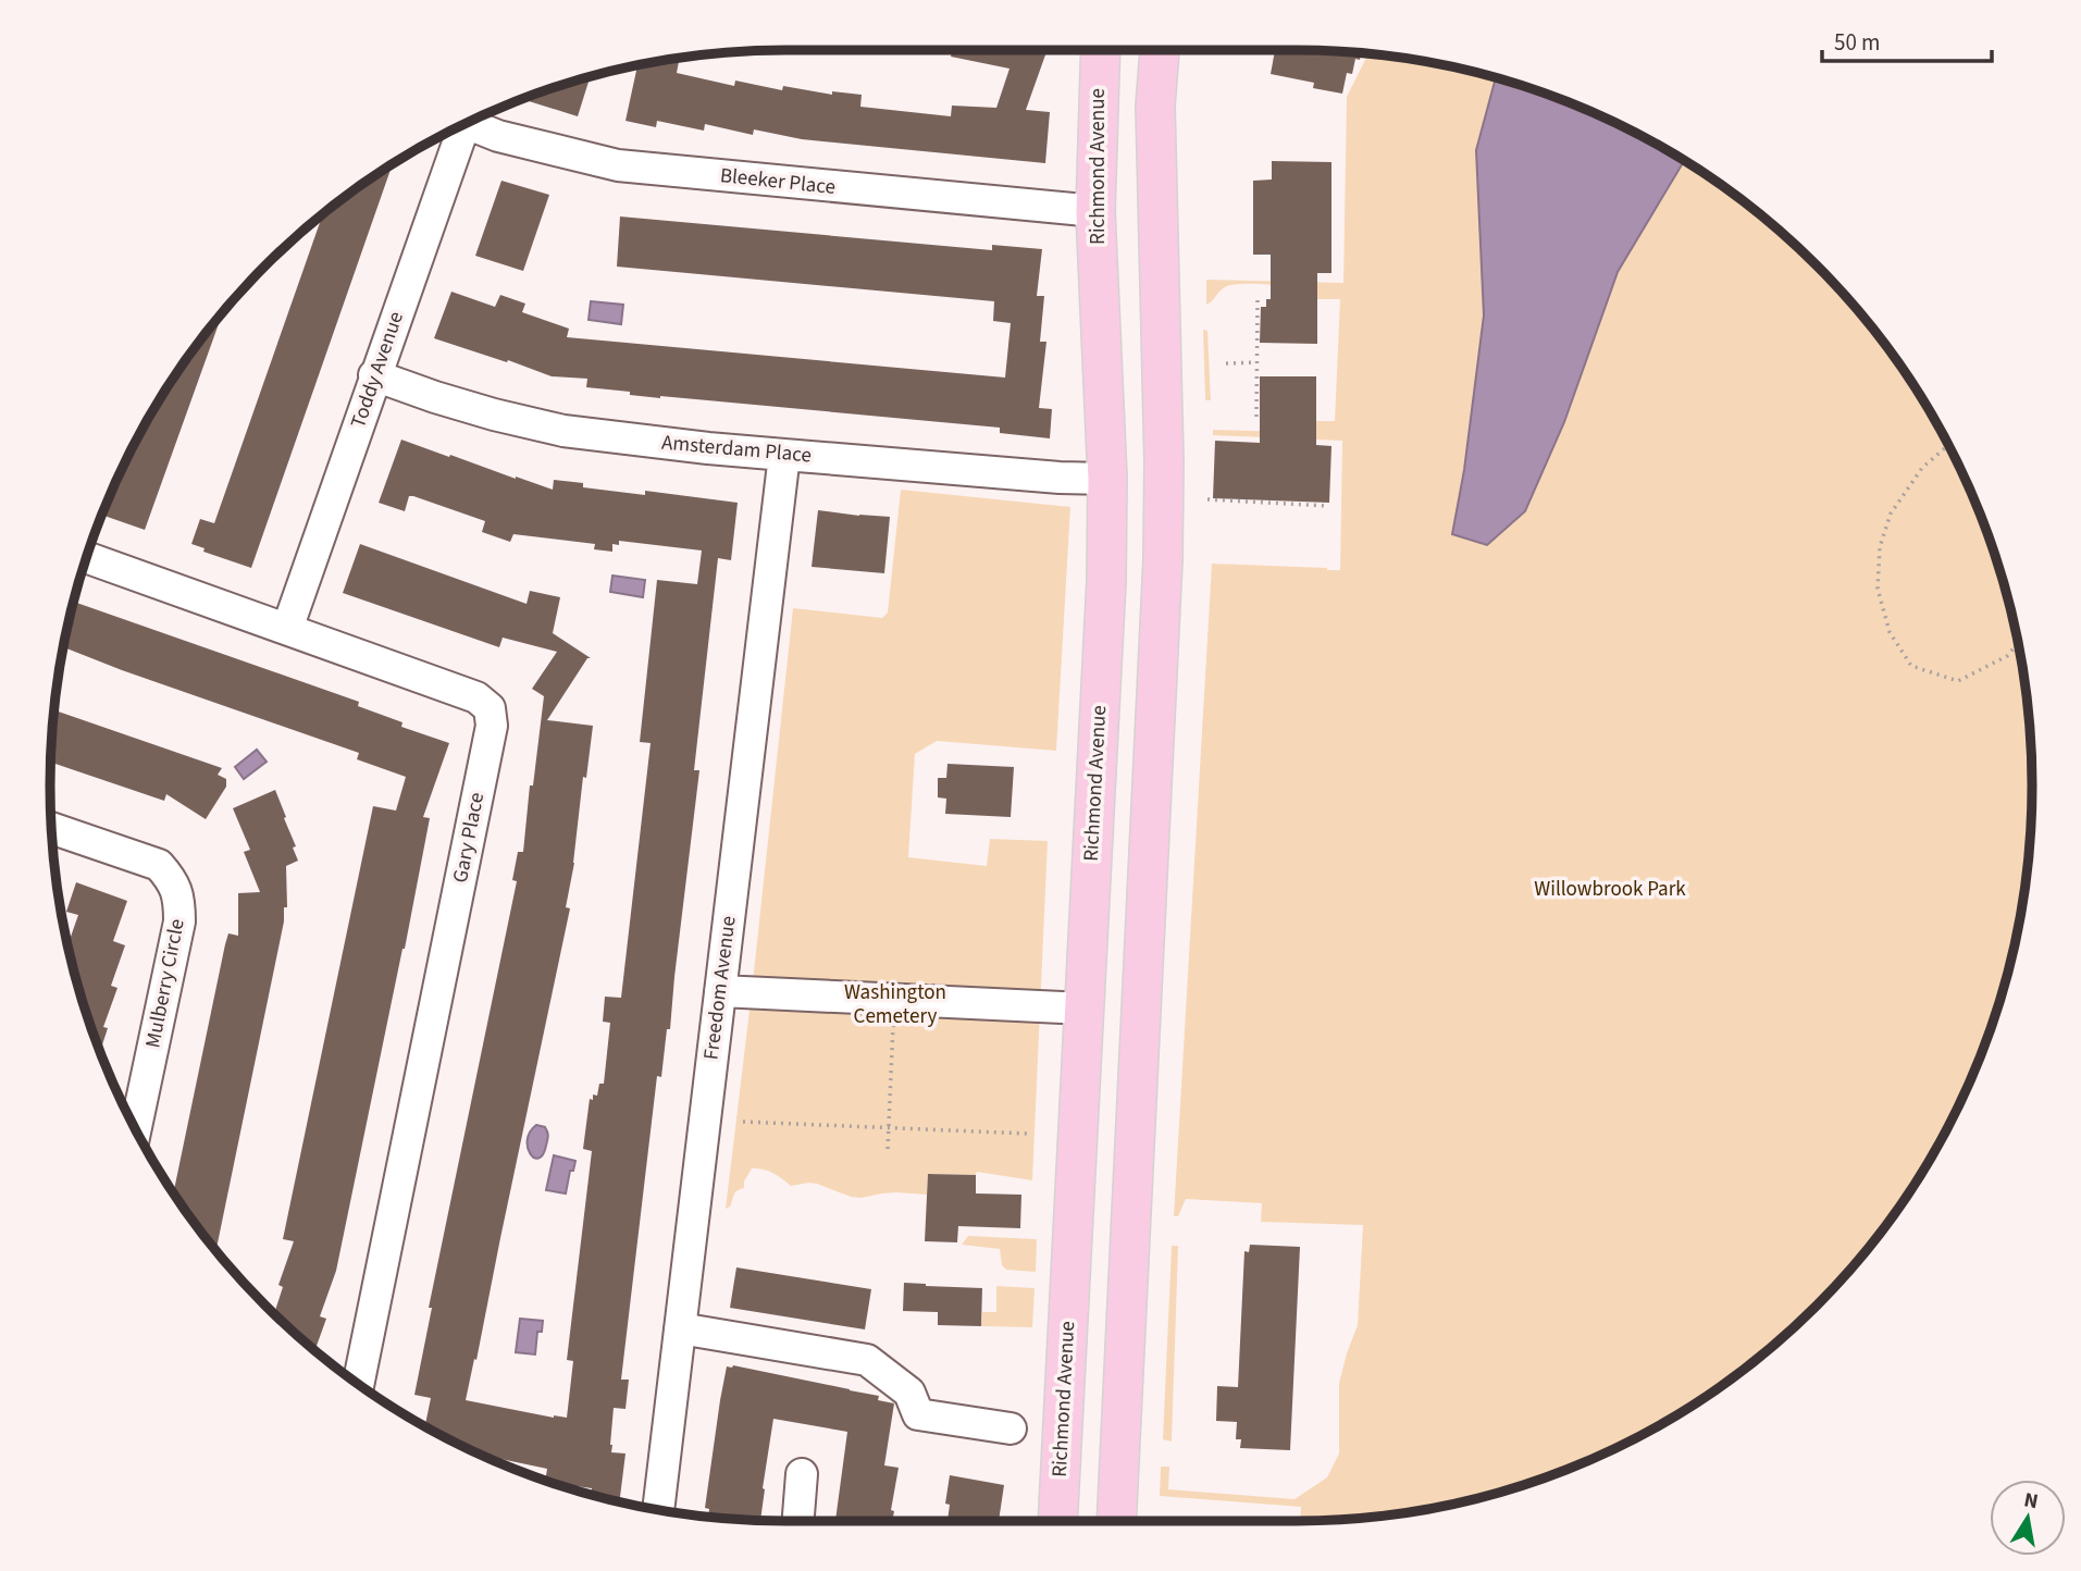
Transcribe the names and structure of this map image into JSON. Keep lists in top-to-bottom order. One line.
{"streets":{"main road":["Richmond Avenue"],"street":["Bleeker Place","Toddy Avenue","Amsterdam Place","Gary Place","Mulberry Circle","Freedom Avenue"]},"crossings":[["Richmond Avenue","Bleeker Place"],["Richmond Avenue","Amsterdam Place"],["Toddy Avenue","Amsterdam Place"],["Toddy Avenue","Gary Place"],["Amsterdam Place","Freedom Avenue"]],"parks":["Willowbrook Park","Washington Cemetery"],"scale_bar":"50 m","north":"top"}
